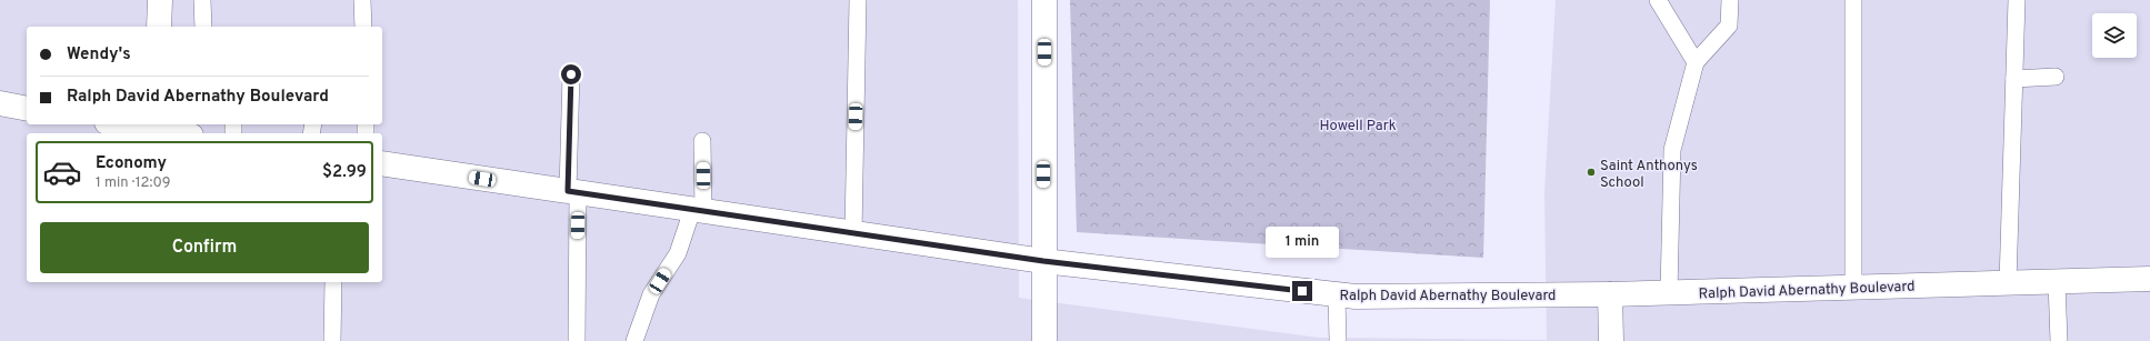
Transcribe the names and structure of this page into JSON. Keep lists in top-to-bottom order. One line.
{"streets":{"main road":["Ralph David Abernathy Boulevard"]},"parks":["Howell Park"],"places":["Saint Anthonys School"],"page":{"banner":["Wendy's","Ralph David Abernathy Boulevard"],"list":[{"name":"Economy","note":"1 min · 12:09","value":"$2.99"}],"buttons":"Confirm","bubble":"1 min"}}
